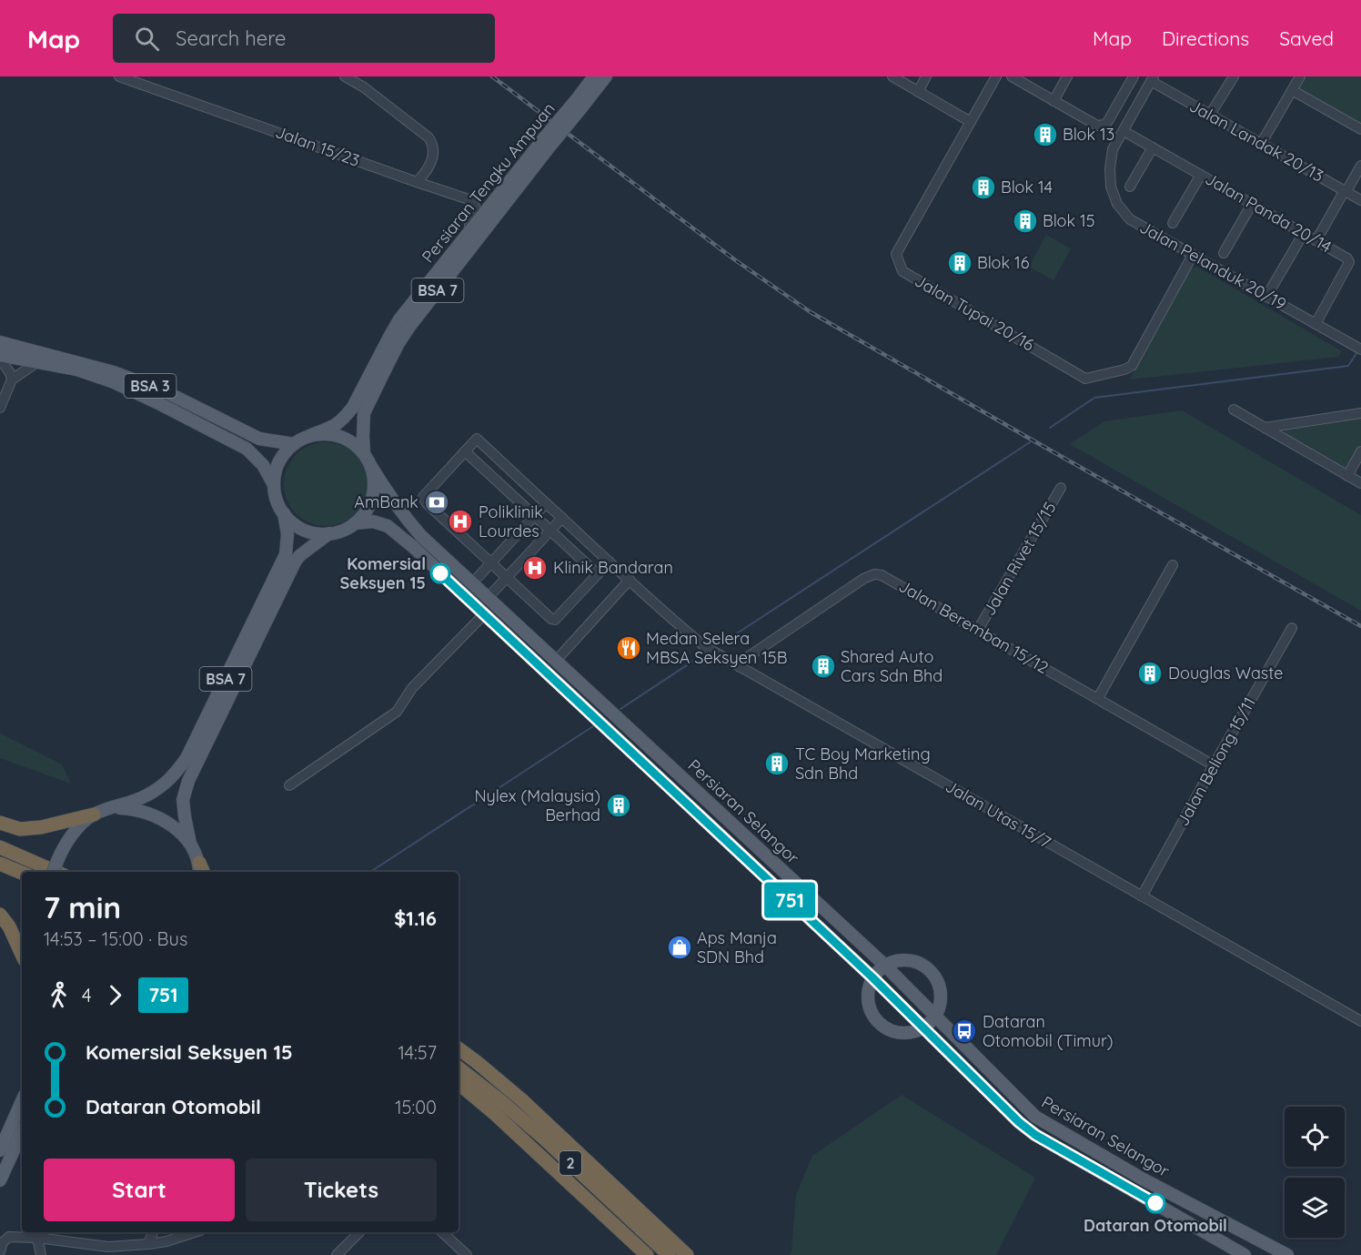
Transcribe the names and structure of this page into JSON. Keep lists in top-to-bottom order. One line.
{"streets":{"highway":["2"],"main road":["Persiaran Tengku Ampuan","BSA 7","BSA 3","Persiaran Selangor"],"street":["Jalan Landak 20/13","Jalan 15/23","Jalan Panda 20/14","Jalan Pelanduk 20/19","Jalan Tupai 20/16","Jalan Rivet 15/15","Jalan Beremban 15/12","Jalan Beliong 15/11","Jalan Utas 15/7"]},"crossings":[["Jalan Landak 20/13","Jalan Pelanduk 20/19"],["Jalan 15/23","Persiaran Tengku Ampuan"],["Persiaran Tengku Ampuan","BSA 7"],["Persiaran Tengku Ampuan","BSA 3"],["Persiaran Tengku Ampuan","Persiaran Selangor"],["Jalan Panda 20/14","Jalan Pelanduk 20/19"],["Jalan Pelanduk 20/19","Jalan Tupai 20/16"],["BSA 7","BSA 3"],["BSA 7","Persiaran Selangor"],["BSA 3","Persiaran Selangor"],["Jalan Rivet 15/15","Jalan Beremban 15/12"],["Jalan Beremban 15/12","Jalan Beliong 15/11"],["Jalan Beremban 15/12","Jalan Utas 15/7"],["Jalan Beliong 15/11","Jalan Utas 15/7"]],"places":{"building":["Blok 13","Blok 14","Blok 15","Blok 16","Shared Auto Cars Sdn Bhd","Douglas Waste","TC Boy Marketing Sdn Bhd","Nylex (Malaysia) Berhad"],"bank":["AmBank"],"hospital":["Poliklinik Lourdes","Klinik Bandaran"],"other":["Komersial Seksyen 15","Dataran Otomobil"],"restaurant":["Medan Selera MBSA Seksyen 15B"],"shop":["Aps Manja SDN Bhd"],"bus stop":["Dataran Otomobil (Timur)"]},"lines":["bus line 751"],"page":{"header":"Map","search":"Search here","nav":["Map","Directions","Saved"],"on_map":"751","heading":["7 min","14:53 – 15:00 · Bus","$1.16"],"legs":["4","751"],"list":[{"name":"Komersial Seksyen 15","value":"14:57"},{"name":"Dataran Otomobil","value":"15:00"}],"buttons":["Start","Tickets"]}}
